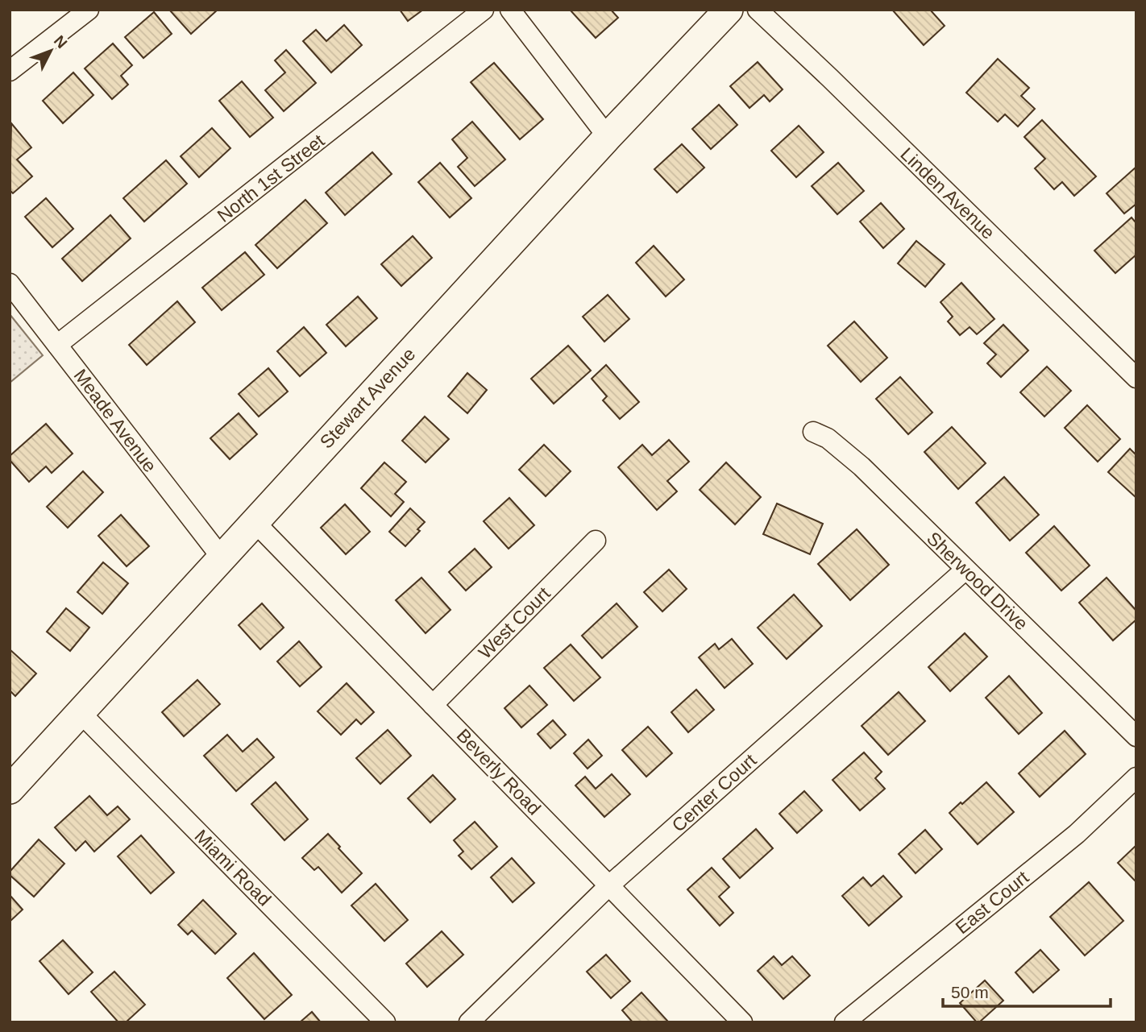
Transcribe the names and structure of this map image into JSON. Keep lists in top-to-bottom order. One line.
{"streets":{"main road":["Stewart Avenue"],"street":["North 1st Street","Linden Avenue","Meade Avenue","Sherwood Drive","West Court","Beverly Road","Center Court","Miami Road","East Court"]},"crossings":[["North 1st Street","Meade Avenue"],["Stewart Avenue","Meade Avenue"],["Stewart Avenue","Beverly Road"],["Stewart Avenue","Miami Road"],["Sherwood Drive","Center Court"],["West Court","Beverly Road"],["Beverly Road","Center Court"]],"scale_bar":"50 m","north":"top right"}
